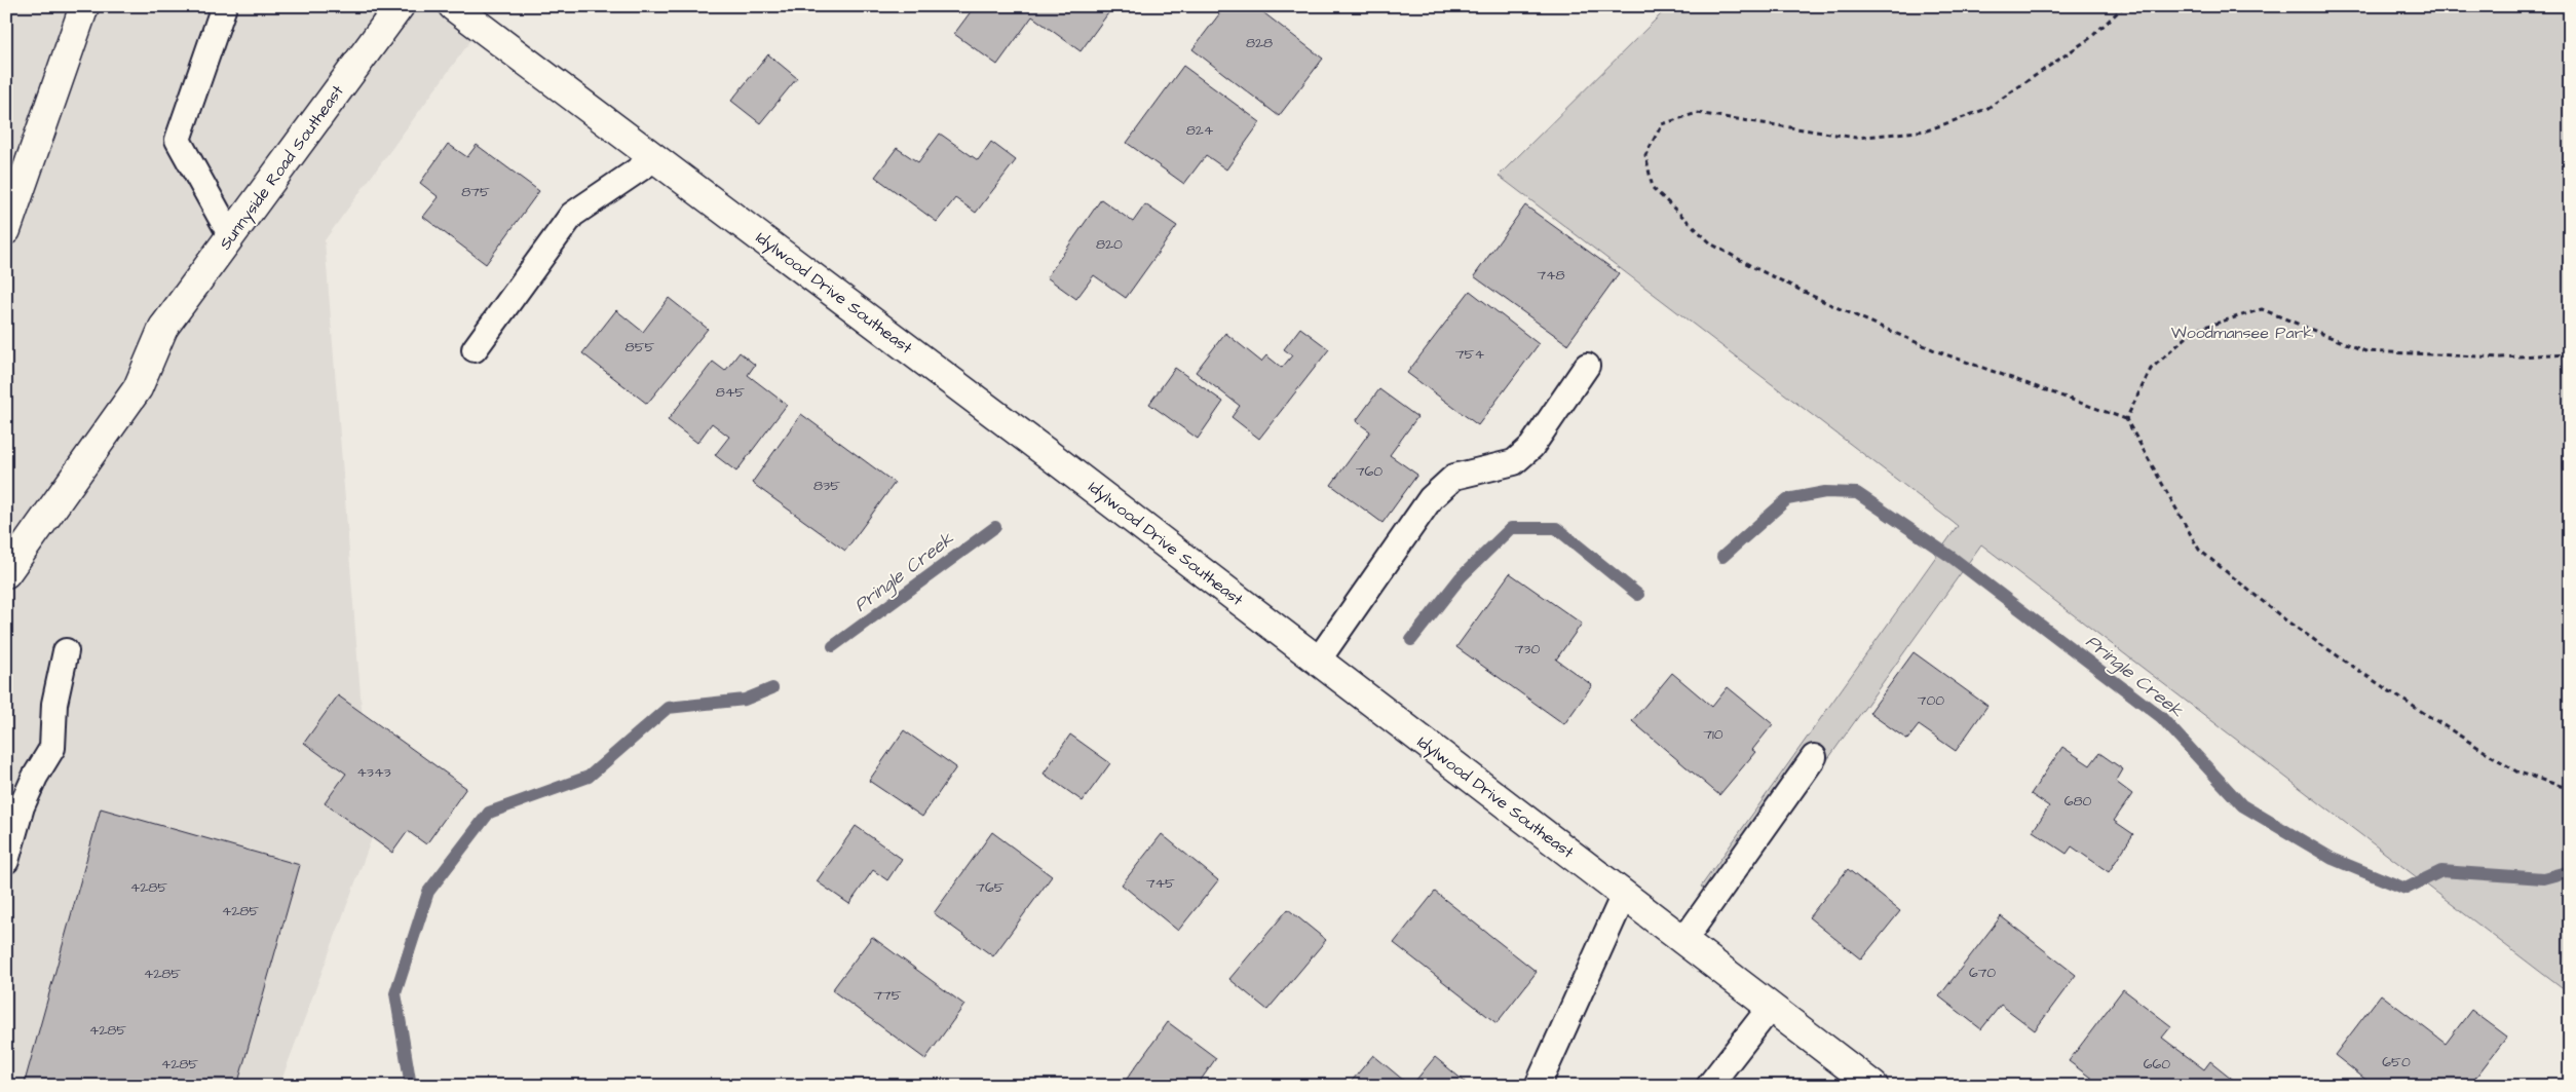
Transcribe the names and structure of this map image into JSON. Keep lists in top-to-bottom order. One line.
{"streets":{"street":["Sunnyside Road Southeast","Idylwood Drive Southeast"]},"water":["Pringle Creek"],"parks":["Woodmansee Park"],"house_numbers":["828","824","875","820","748","855","754","845","760","835","730","700","710","4343","680","745","4285","765","4285","670","4285","775","4285","650","4285","660"]}
